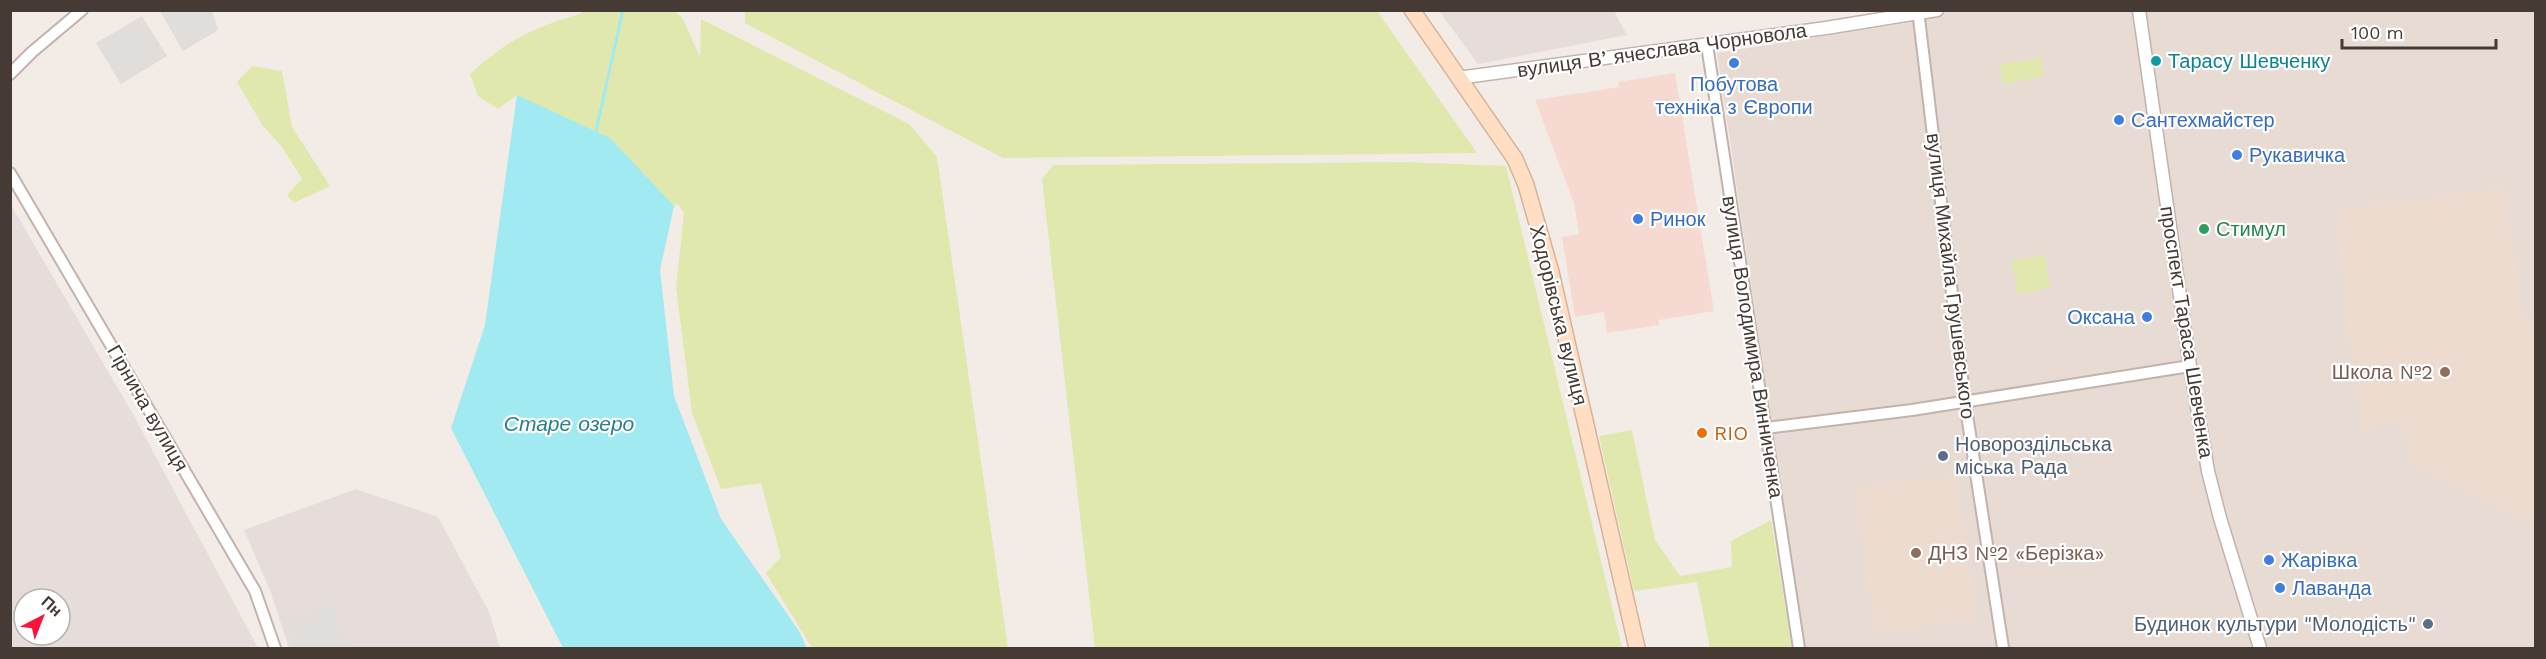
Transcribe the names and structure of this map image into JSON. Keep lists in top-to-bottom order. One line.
{"streets":{"main road":["Ходорівська вулиця"],"street":["вулиця Вʼячеслава Чорновола","вулиця Михайла Грушевського","проспект Тараса Шевченка","вулиця Володимира Винниченка","Гірнича вулиця"]},"crossings":[["вулиця Вʼячеслава Чорновола","вулиця Михайла Грушевського"],["вулиця Вʼячеслава Чорновола","Ходорівська вулиця"],["вулиця Вʼячеслава Чорновола","вулиця Володимира Винниченка"]],"water":["Старе озеро"],"places":["Тарасу Шевченку","Побутова техніка з Європи","Сантехмайстер","Рукавичка","Ринок","Стимул","Оксана","Школа №2","RIO","Новороздільська міська Рада","ДНЗ №2 «Берізка»","Жарівка","Лаванда","Будинок культури \"Молодість\""],"scale_bar":"100 m","north":"top right"}
